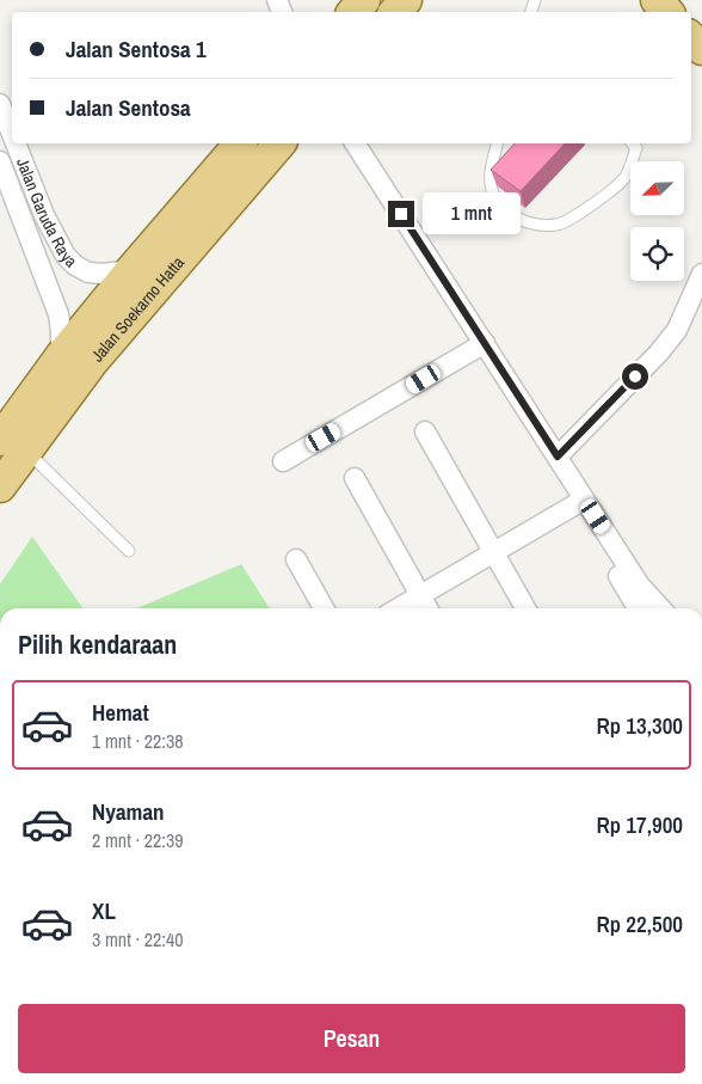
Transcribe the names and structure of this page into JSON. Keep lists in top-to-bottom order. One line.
{"streets":{"main road":["Jalan Soekarno Hatta"],"street":["Jalan Garuda Raya"]},"crossings":[["Jalan Garuda Raya","Jalan Soekarno Hatta"]],"north":"bottom left","page":{"banner":["Jalan Sentosa 1","Jalan Sentosa"],"bubble":"1 mnt","heading":"Pilih kendaraan","list":[{"name":"Hemat","note":"1 mnt · 22:38","value":"Rp 13,300"},{"name":"Nyaman","note":"2 mnt · 22:39","value":"Rp 17,900"},{"name":"XL","note":"3 mnt · 22:40","value":"Rp 22,500"}],"buttons":"Pesan"}}
